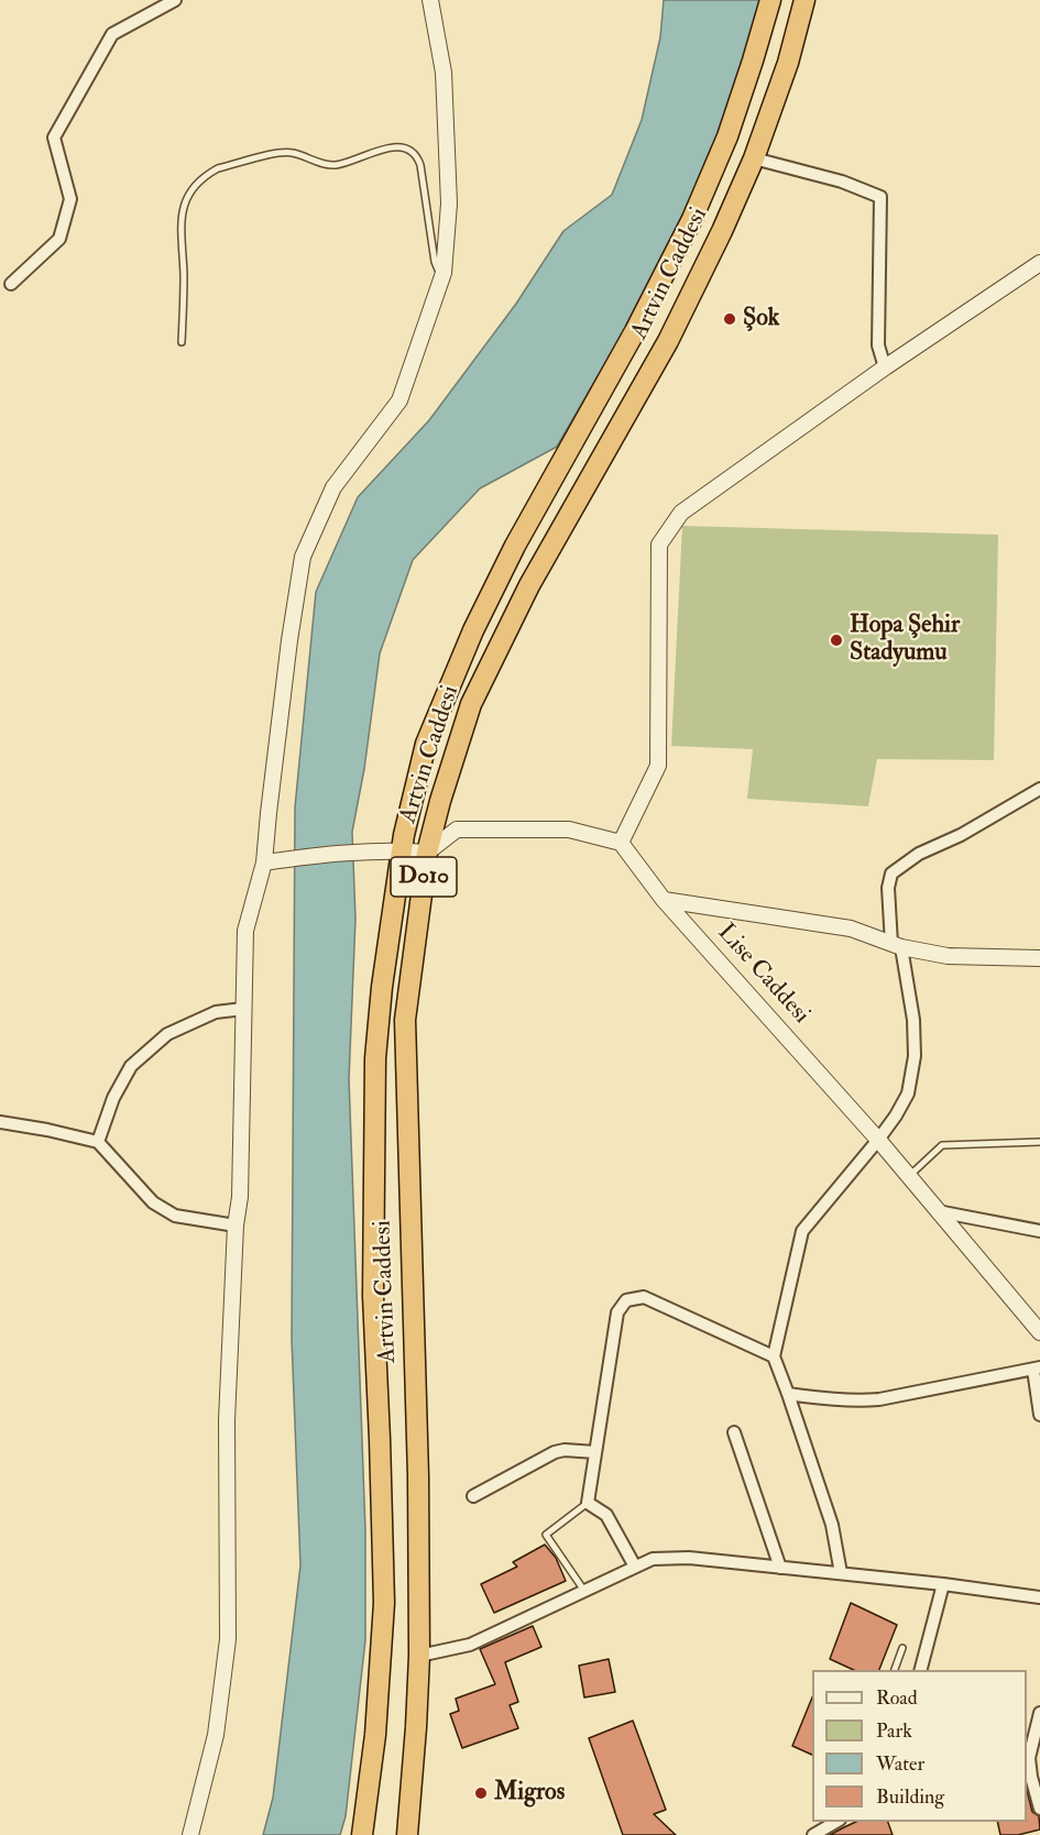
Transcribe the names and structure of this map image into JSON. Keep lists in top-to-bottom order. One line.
{"streets":{"highway":["Artvin Caddesi","D010"],"street":["Lise Caddesi"]},"places":["Şok","Hopa Şehir Stadyumu","Migros"],"legend":["Road","Park","Water","Building"]}
